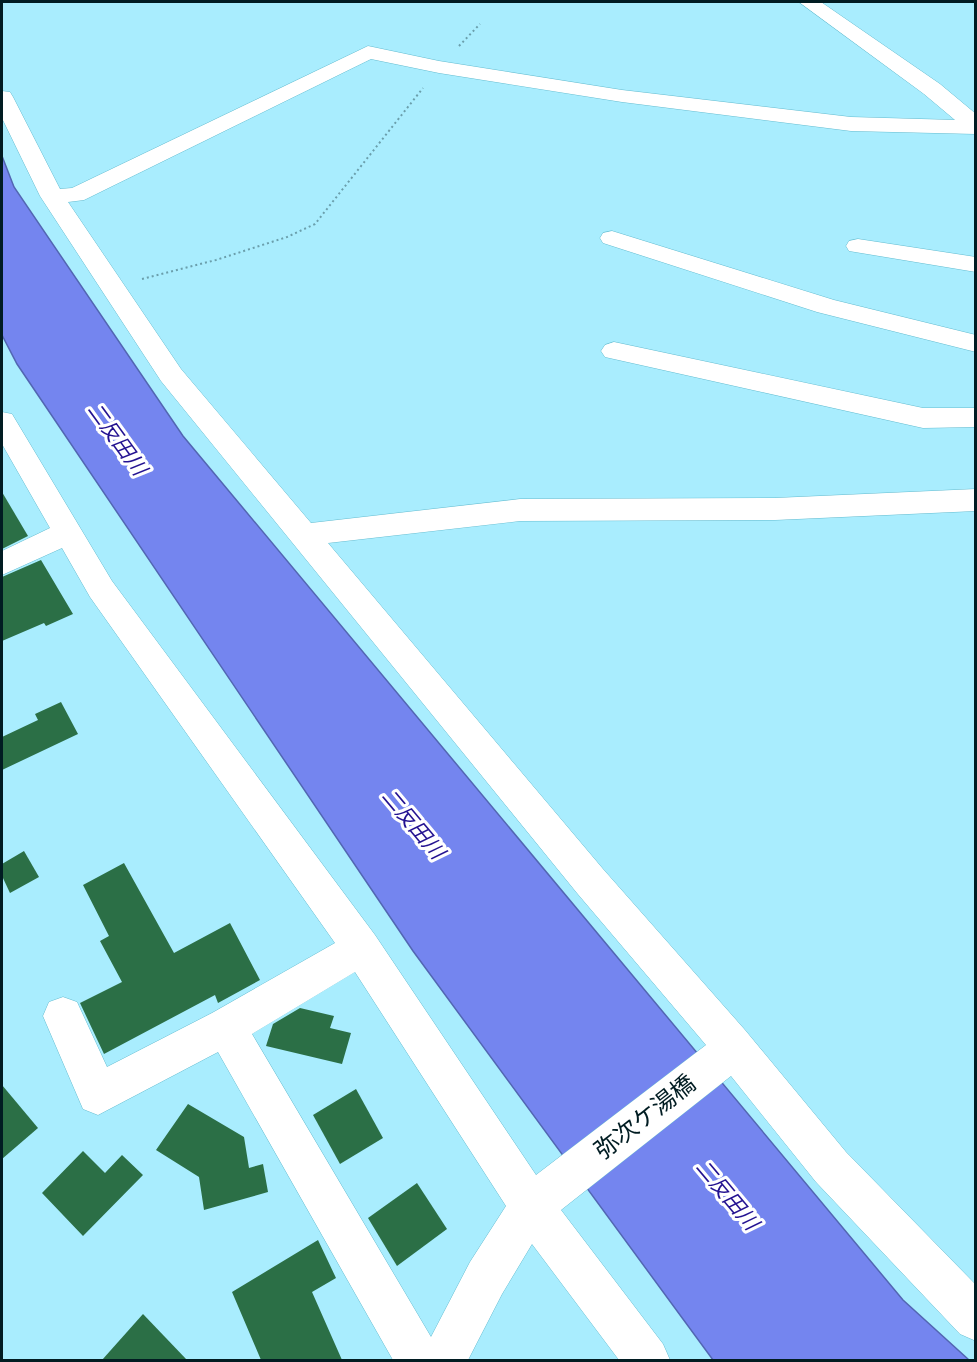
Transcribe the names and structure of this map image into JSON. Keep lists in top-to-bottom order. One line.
{"streets":{"street":["弥次ケ湯橋"]},"water":["二反田川"]}
